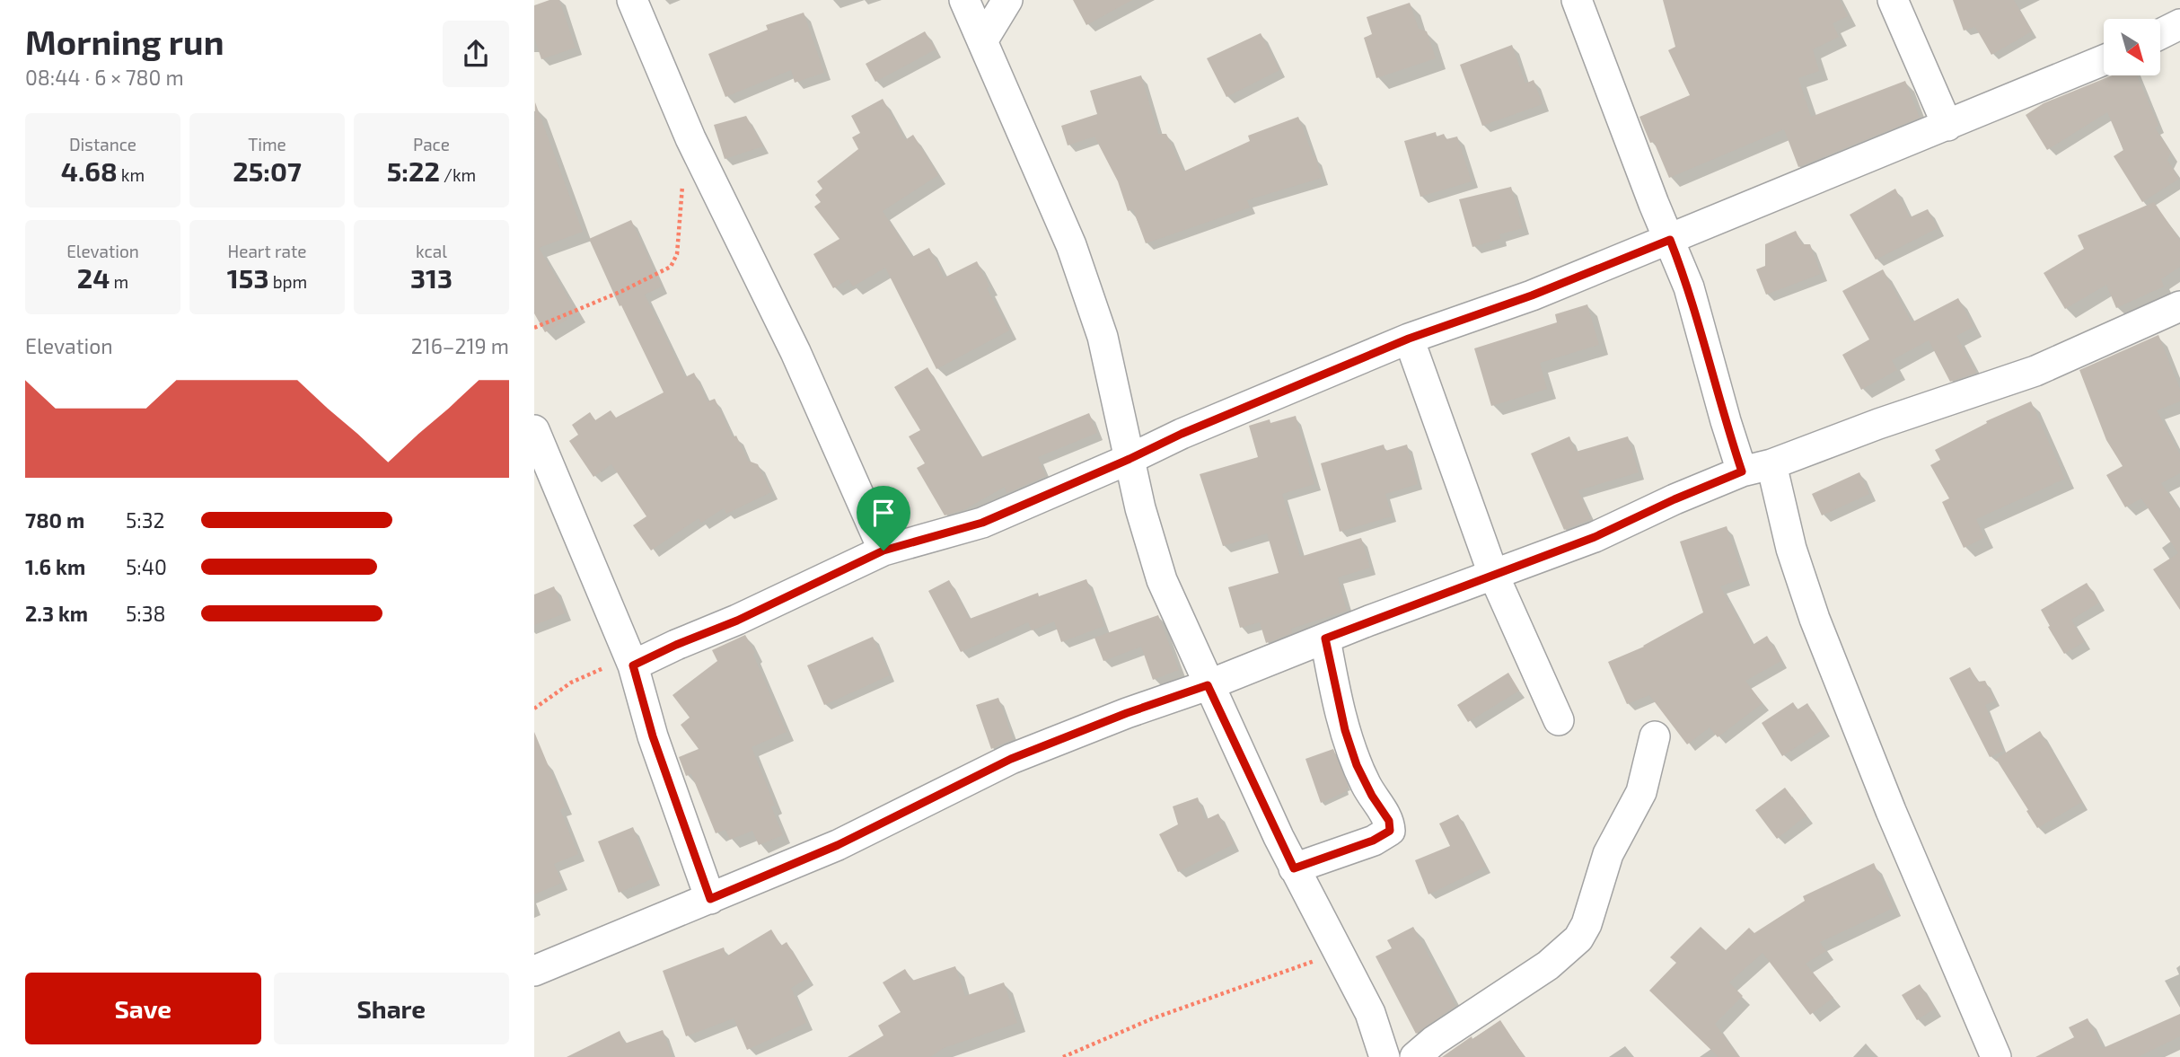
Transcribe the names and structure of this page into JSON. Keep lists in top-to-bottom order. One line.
{"north":"bottom right","page":{"heading":["Morning run","08:44 · 6 × 780 m"],"stats":[["Distance","4.68 km"],["Time","25:07"],["Pace","5:22 /km"],["Elevation","24 m"],["Heart rate","153 bpm"],["kcal","313"]],"chart":["Elevation","216–219 m"],"list":[{"name":"780 m","note":"5:32"},{"name":"1.6 km","note":"5:40"},{"name":"2.3 km","note":"5:38"}],"buttons":["Save","Share"]}}
